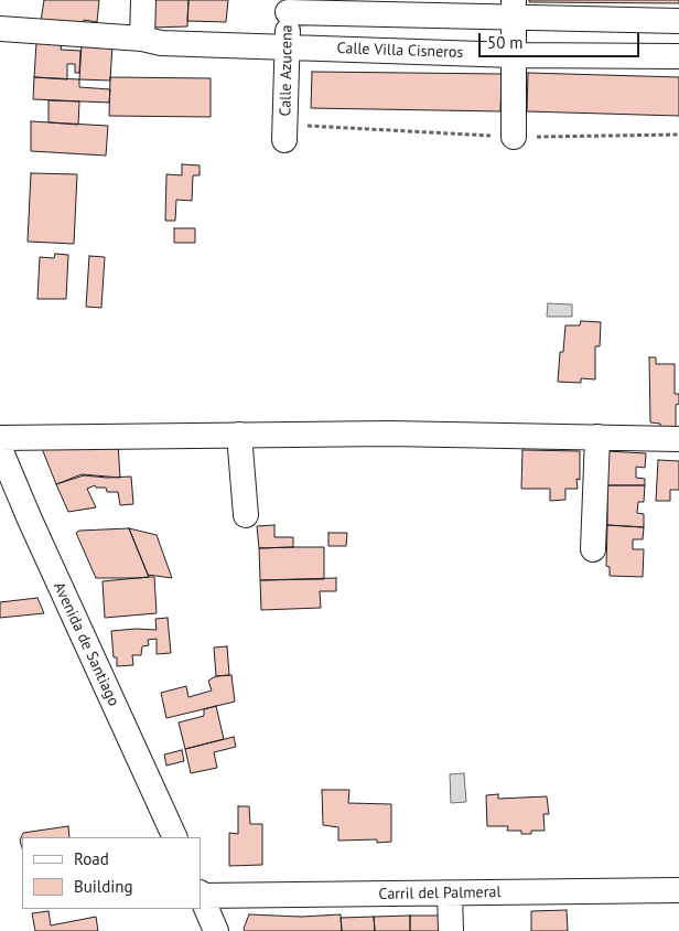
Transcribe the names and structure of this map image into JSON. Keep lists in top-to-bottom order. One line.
{"streets":{"street":["Calle Villa Cisneros","Calle Azucena","Avenida de Santiago","Carril del Palmeral"]},"crossings":[["Calle Villa Cisneros","Calle Azucena"]],"legend":["Road","Building"],"scale_bar":"50 m"}
